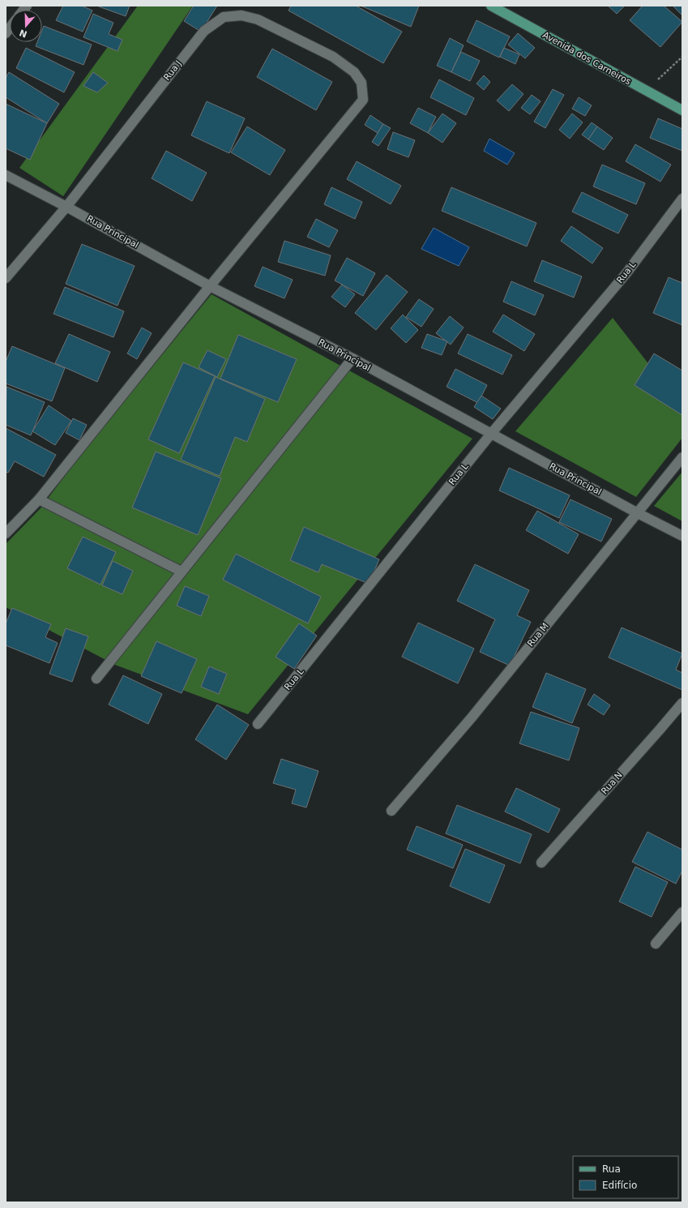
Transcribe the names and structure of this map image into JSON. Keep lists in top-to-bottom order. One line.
{"streets":{"main road":["Avenida dos Carneiros"],"street":["Rua J","Rua Principal","Rua L","Rua M","Rua N"]},"crossings":[["Rua J","Rua Principal"],["Rua Principal","Rua L"],["Rua Principal","Rua M"]],"legend":["Rua","Edifício"],"north":"bottom"}
